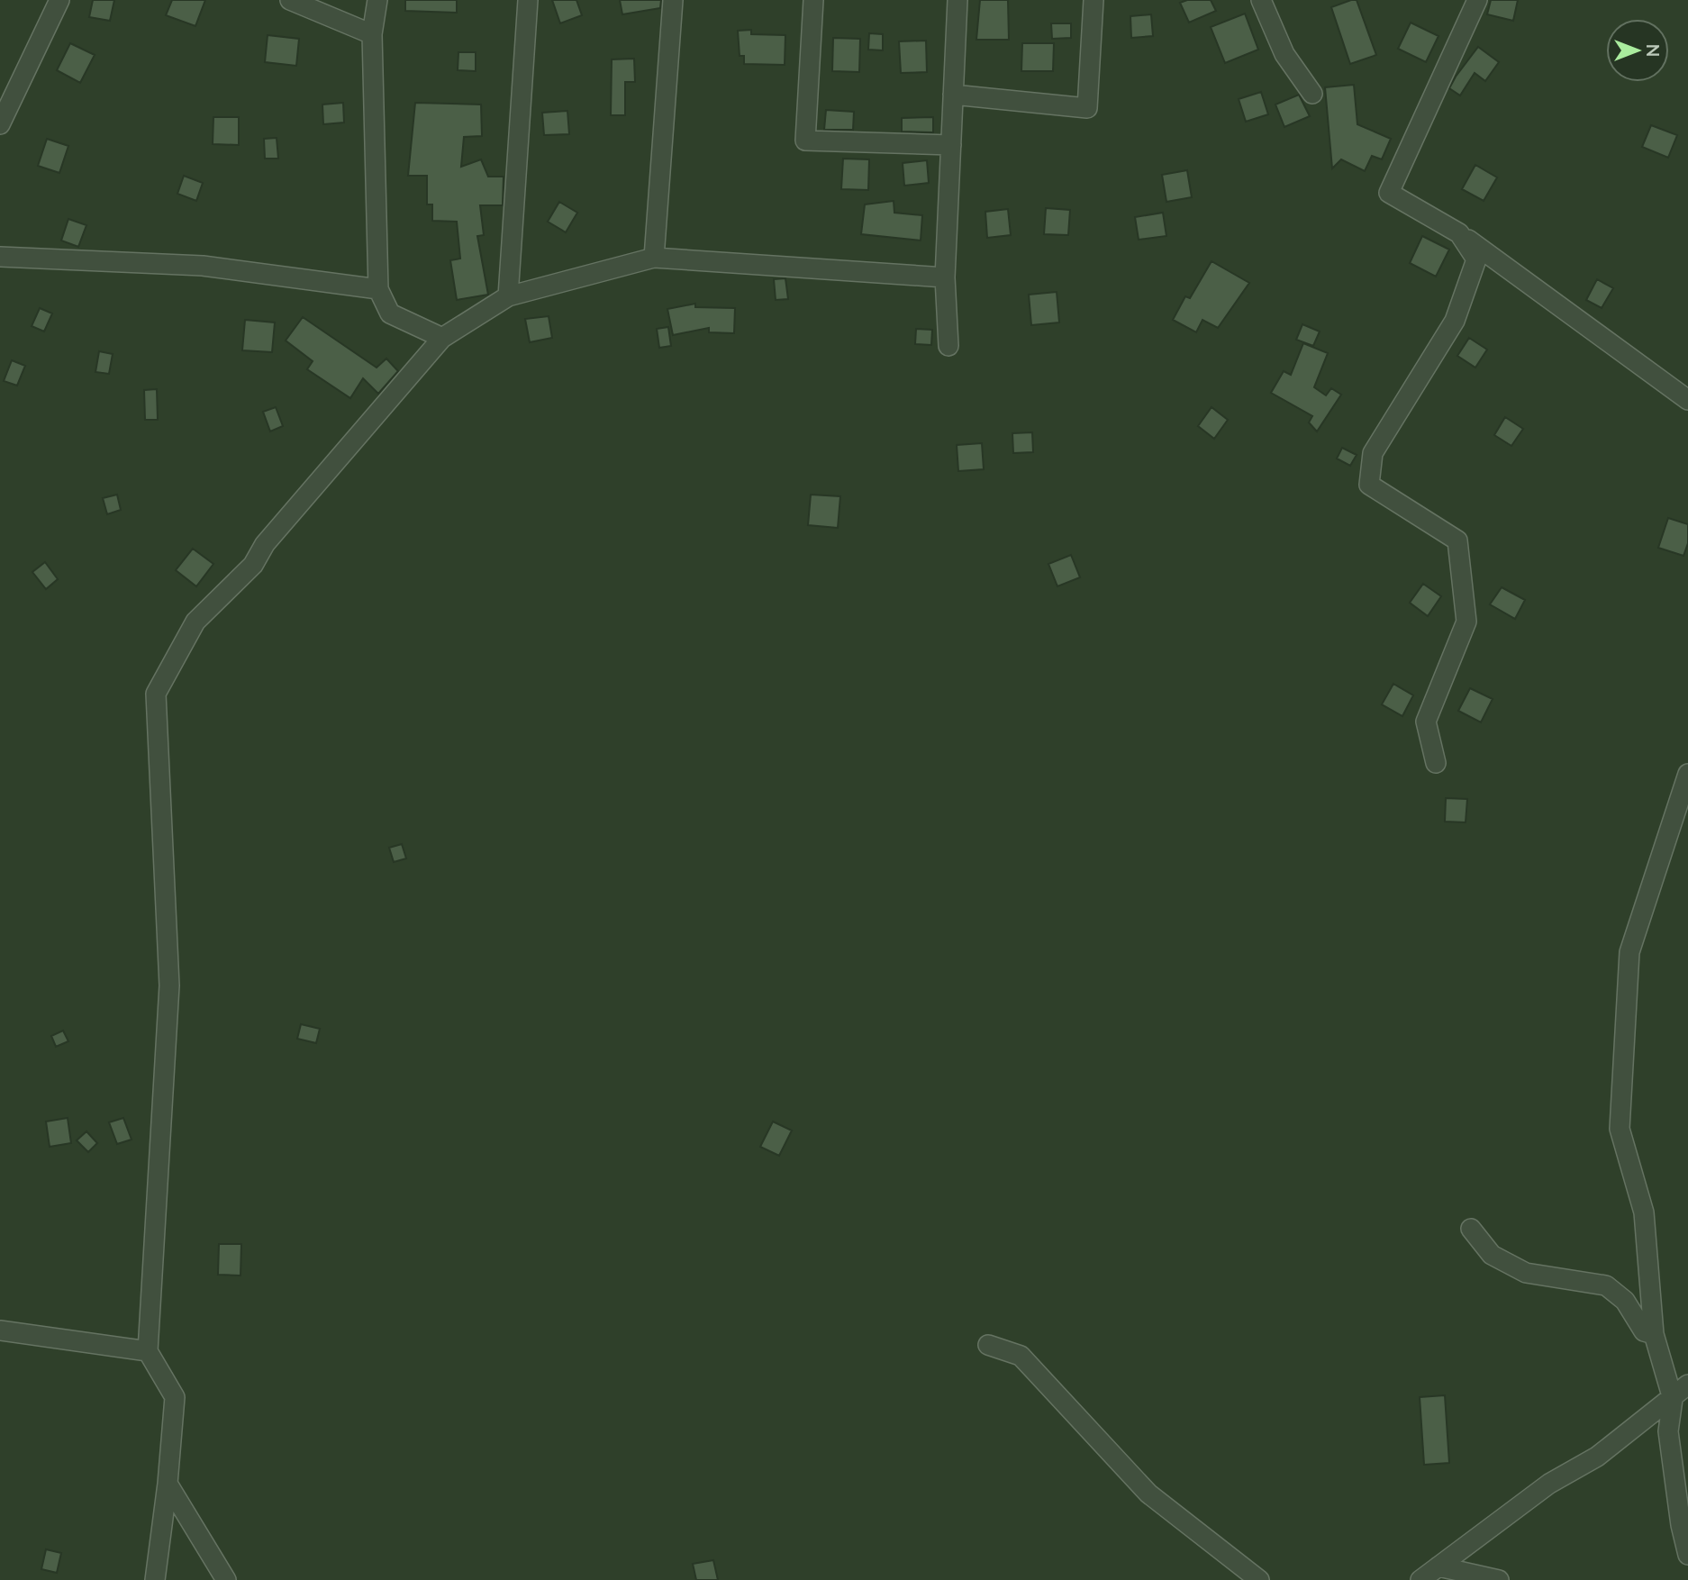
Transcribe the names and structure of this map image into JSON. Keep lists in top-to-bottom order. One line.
{"north":"right"}
